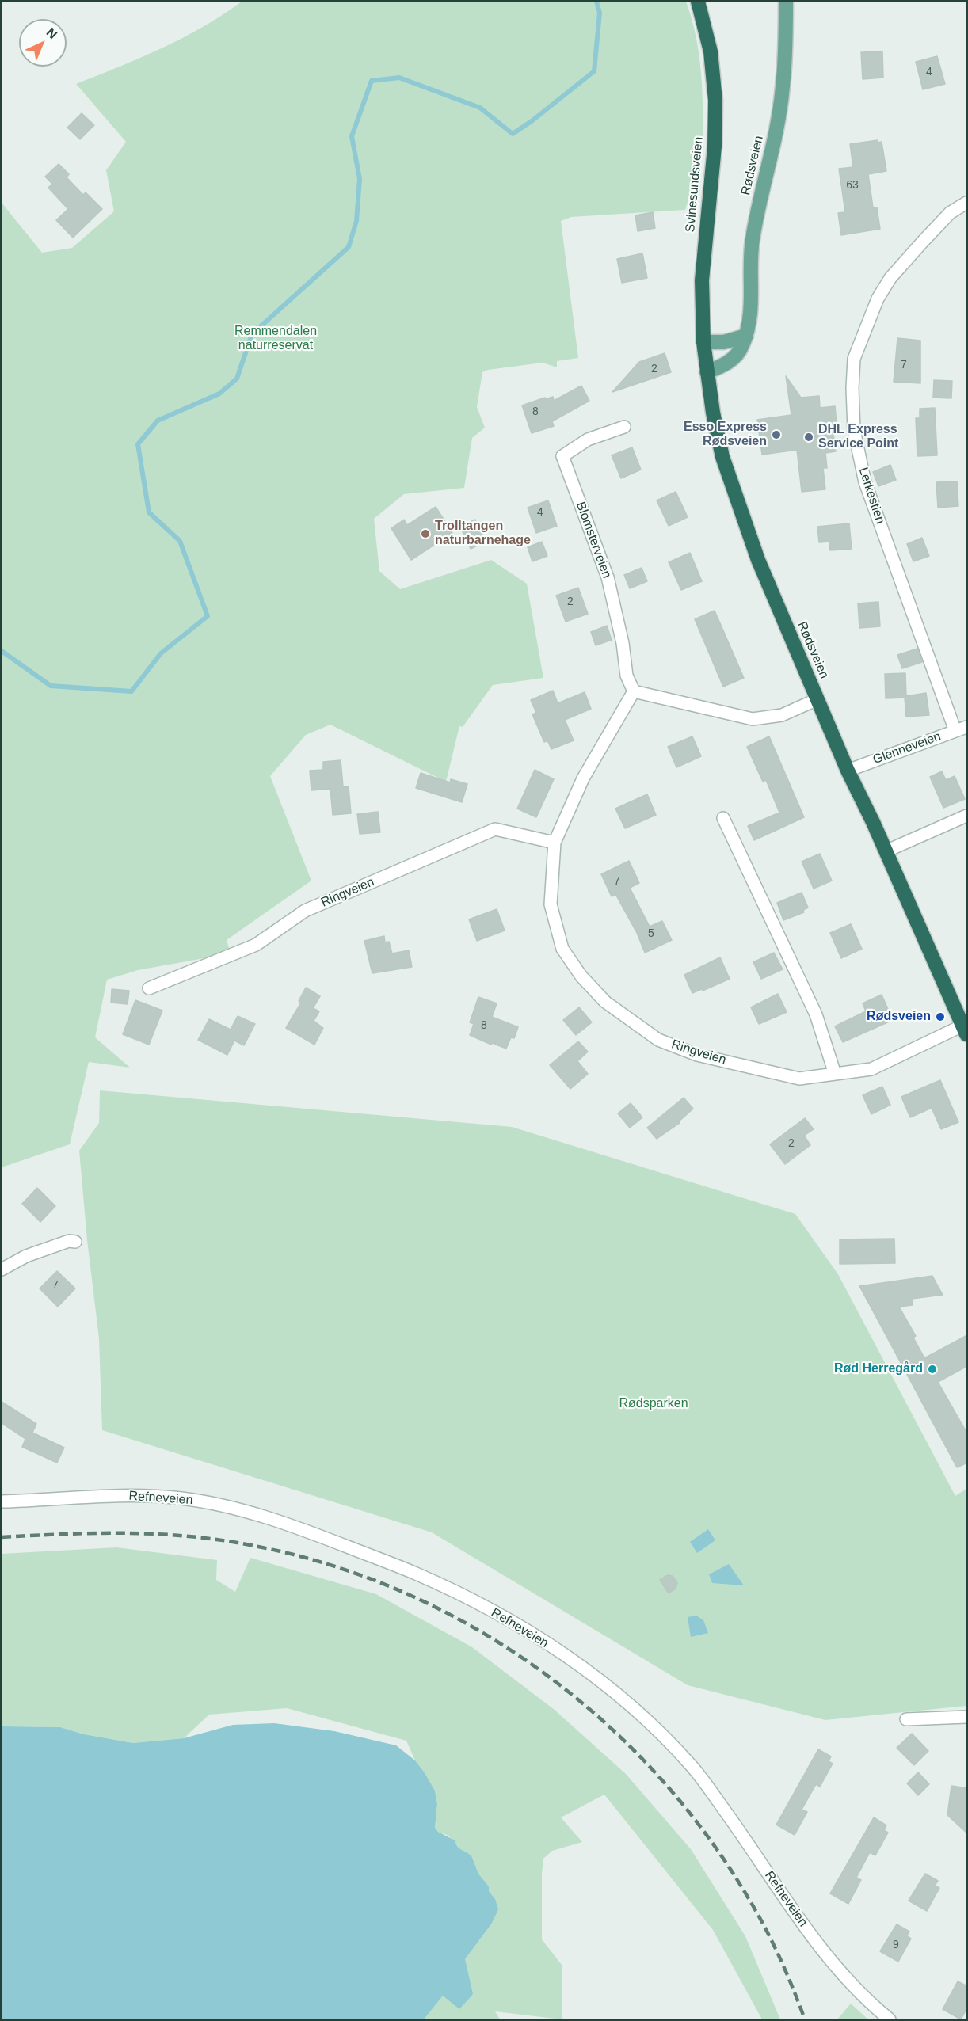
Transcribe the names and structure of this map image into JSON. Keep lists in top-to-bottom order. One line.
{"streets":{"highway":["Rødsveien","Svinesundsveien"],"street":["Lerkestien","Blomsterveien","Glenneveien","Ringveien","Refneveien"]},"crossings":[["Rødsveien","Svinesundsveien"],["Rødsveien","Glenneveien"],["Rødsveien","Ringveien"],["Lerkestien","Glenneveien"],["Blomsterveien","Ringveien"]],"parks":["Remmendalen naturreservat","Rødsparken"],"places":["Esso Express Rødsveien","DHL Express Service Point","Trolltangen naturbarnehage","Rødsveien","Rød Herregård"],"house_numbers":["4","63","7","2","8","4","2","7","5","8","2","7","9"],"north":"top right"}
